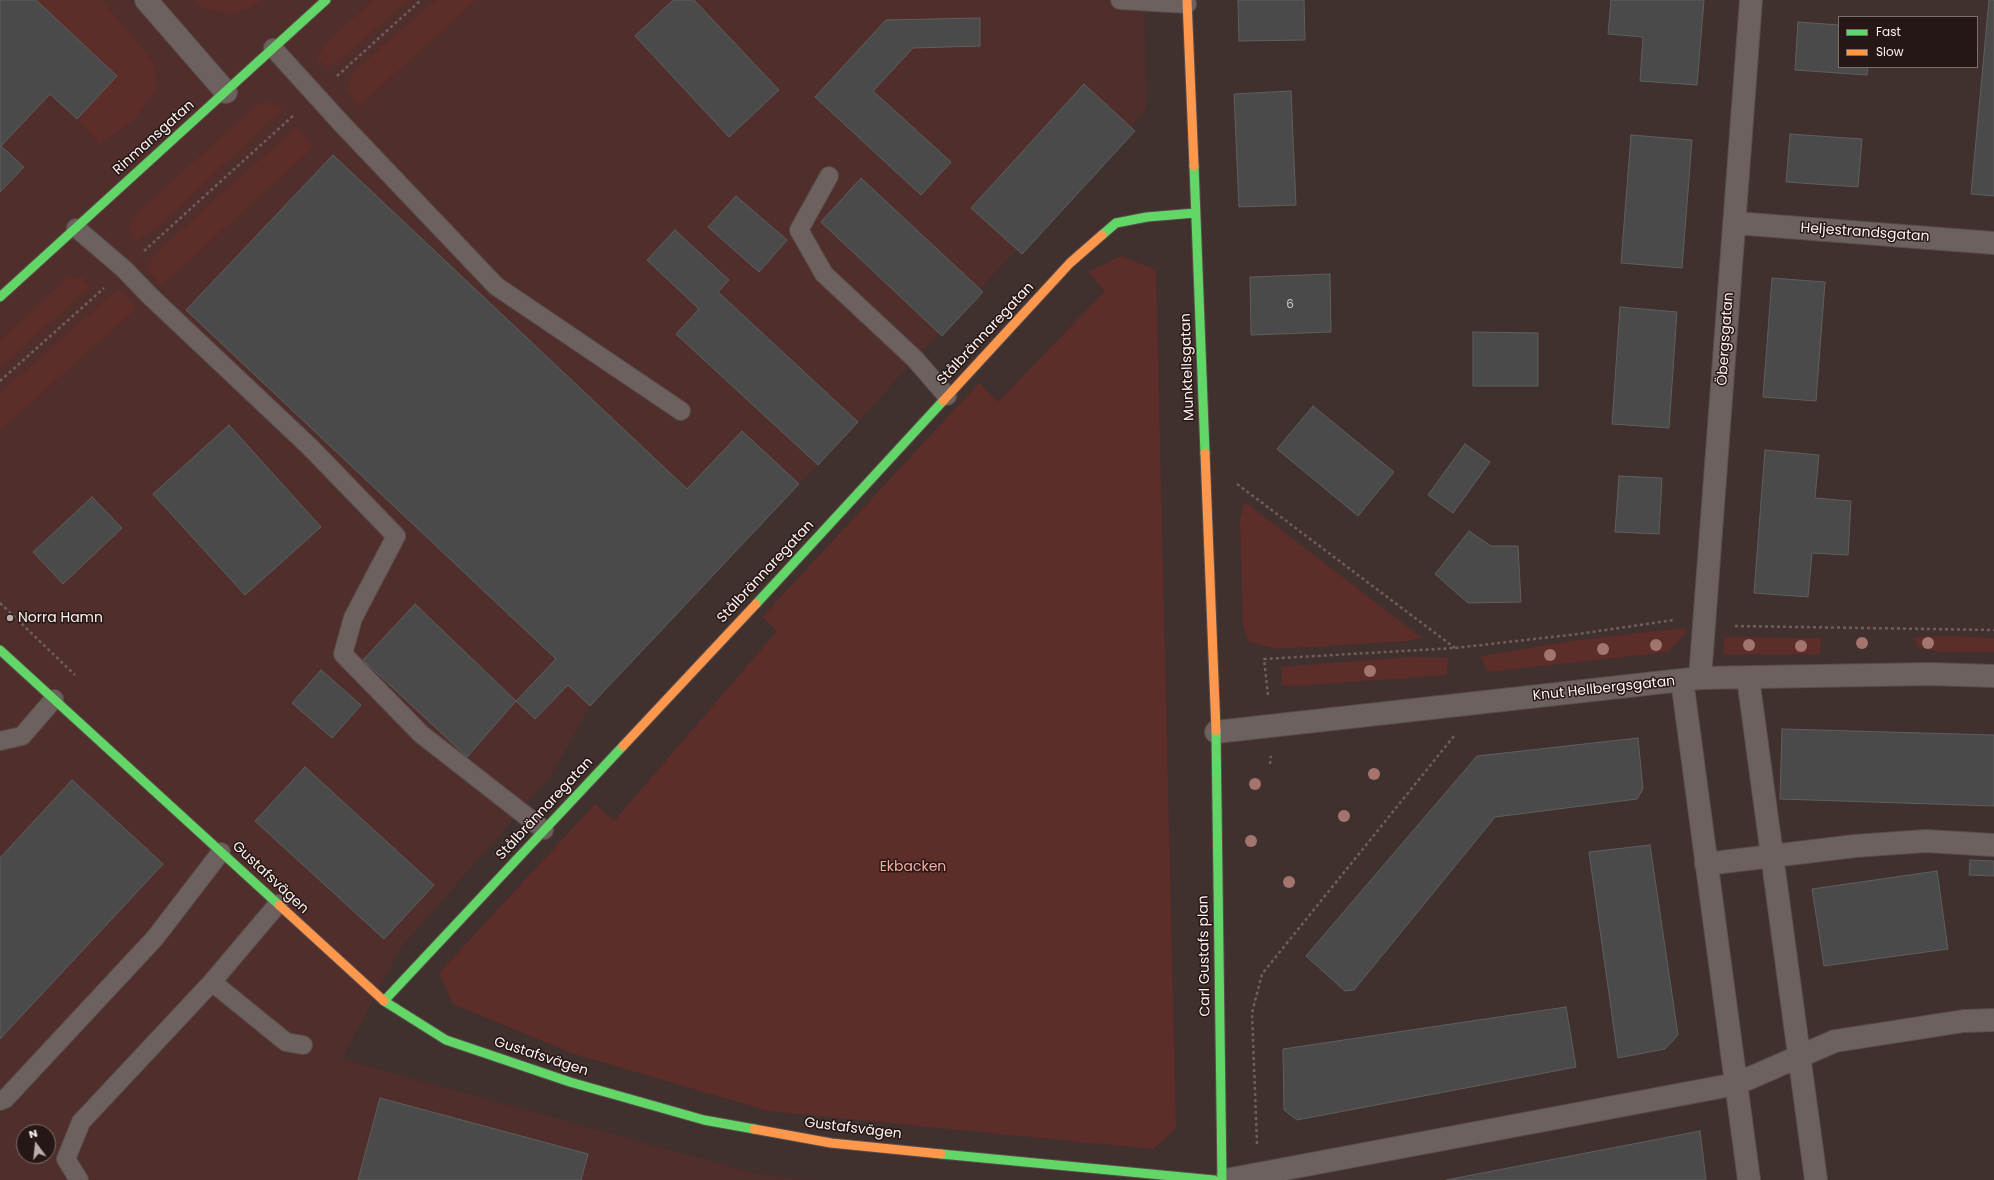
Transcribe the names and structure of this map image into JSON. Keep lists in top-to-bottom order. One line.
{"streets":{"street":["Rinmansgatan","Heljestrandsgatan","Stålbrännaregatan","Öbergsgatan","Munktellsgatan","Knut Hellbergsgatan","Gustafsvägen","Carl Gustafs plan"]},"crossings":[["Heljestrandsgatan","Öbergsgatan"],["Stålbrännaregatan","Munktellsgatan"],["Stålbrännaregatan","Gustafsvägen"],["Öbergsgatan","Knut Hellbergsgatan"],["Munktellsgatan","Knut Hellbergsgatan"],["Munktellsgatan","Carl Gustafs plan"],["Knut Hellbergsgatan","Carl Gustafs plan"]],"parks":["Ekbacken"],"places":["Norra Hamn"],"house_numbers":["6"],"legend":["Fast","Slow"],"north":"top"}
